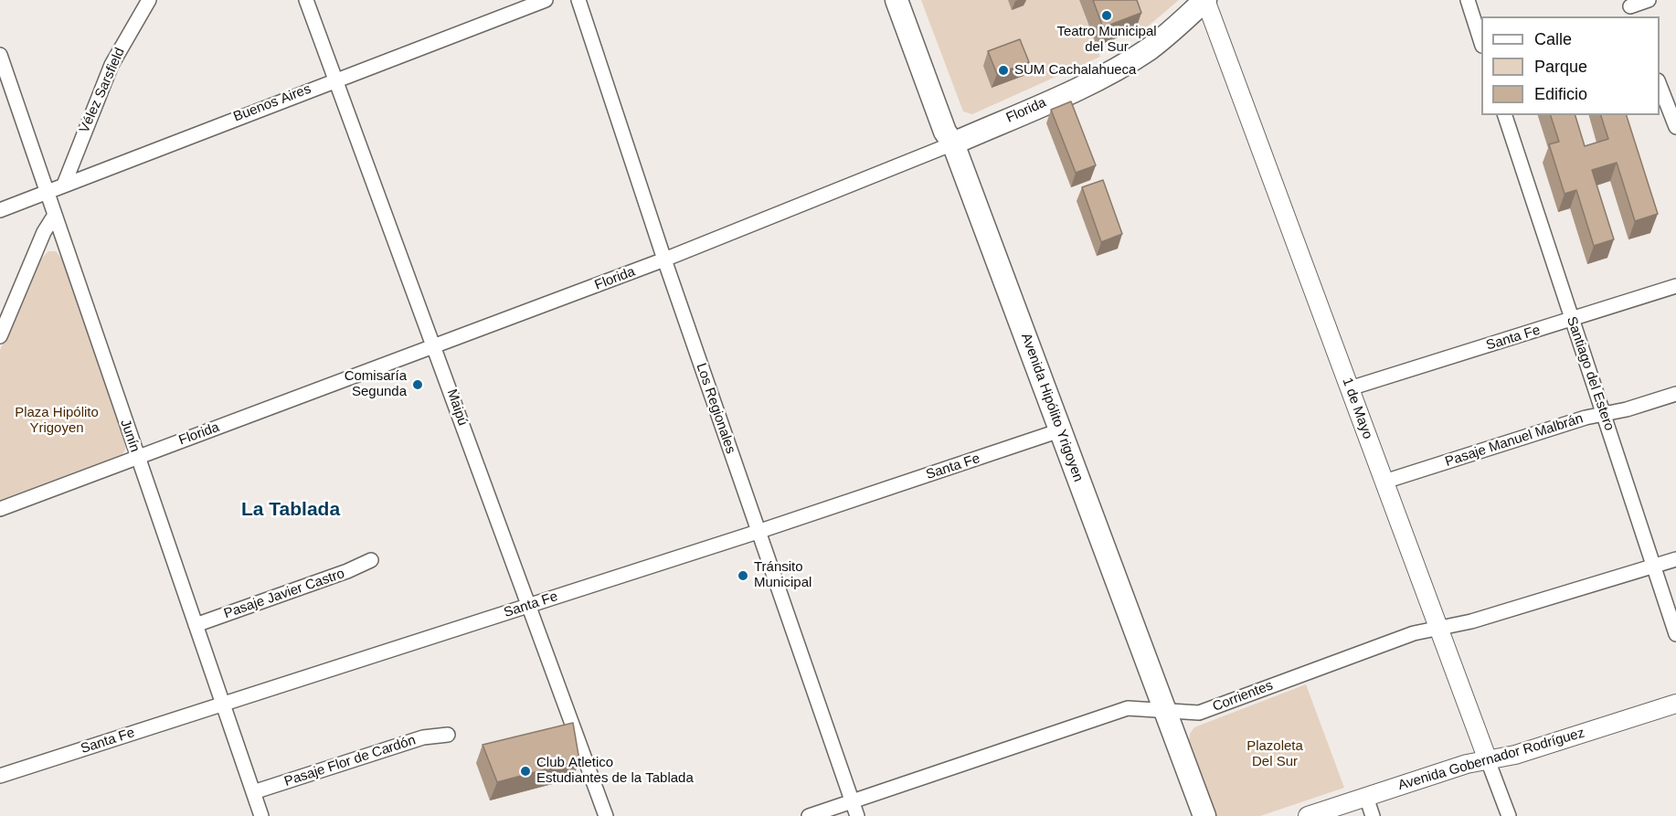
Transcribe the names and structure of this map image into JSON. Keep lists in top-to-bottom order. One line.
{"streets":{"main road":["Florida","Avenida Hipólito Yrigoyen"],"street":["Vélez Sarsfield","Buenos Aires","Santa Fe","Santiago del Estero","Maipú","Los Regionales","1 de Mayo","Junín","Pasaje Manuel Malbrán","Pasaje Javier Castro","Corrientes","Avenida Gobernador Rodríguez","Pasaje Flor de Cardón"]},"crossings":[["Vélez Sarsfield","Buenos Aires"],["Buenos Aires","Maipú"],["Buenos Aires","Junín"],["Florida","Maipú"],["Florida","Avenida Hipólito Yrigoyen"],["Florida","Los Regionales"],["Florida","1 de Mayo"],["Florida","Junín"],["Santa Fe","Santiago del Estero"],["Santa Fe","Maipú"],["Santa Fe","Avenida Hipólito Yrigoyen"],["Santa Fe","Los Regionales"],["Santa Fe","1 de Mayo"],["Santa Fe","Junín"],["Santiago del Estero","Pasaje Manuel Malbrán"],["Santiago del Estero","Corrientes"],["Avenida Hipólito Yrigoyen","Corrientes"],["Los Regionales","Corrientes"],["1 de Mayo","Pasaje Manuel Malbrán"],["1 de Mayo","Corrientes"],["1 de Mayo","Avenida Gobernador Rodríguez"],["Junín","Pasaje Javier Castro"],["Junín","Pasaje Flor de Cardón"]],"districts":["La Tablada"],"parks":["Plaza Hipólito Yrigoyen","Plazoleta Del Sur"],"places":["Teatro Municipal del Sur","SUM Cachalahueca","Comisaría Segunda","Tránsito Municipal","Club Atletico Estudiantes de la Tablada"],"legend":["Calle","Parque","Edificio"]}
